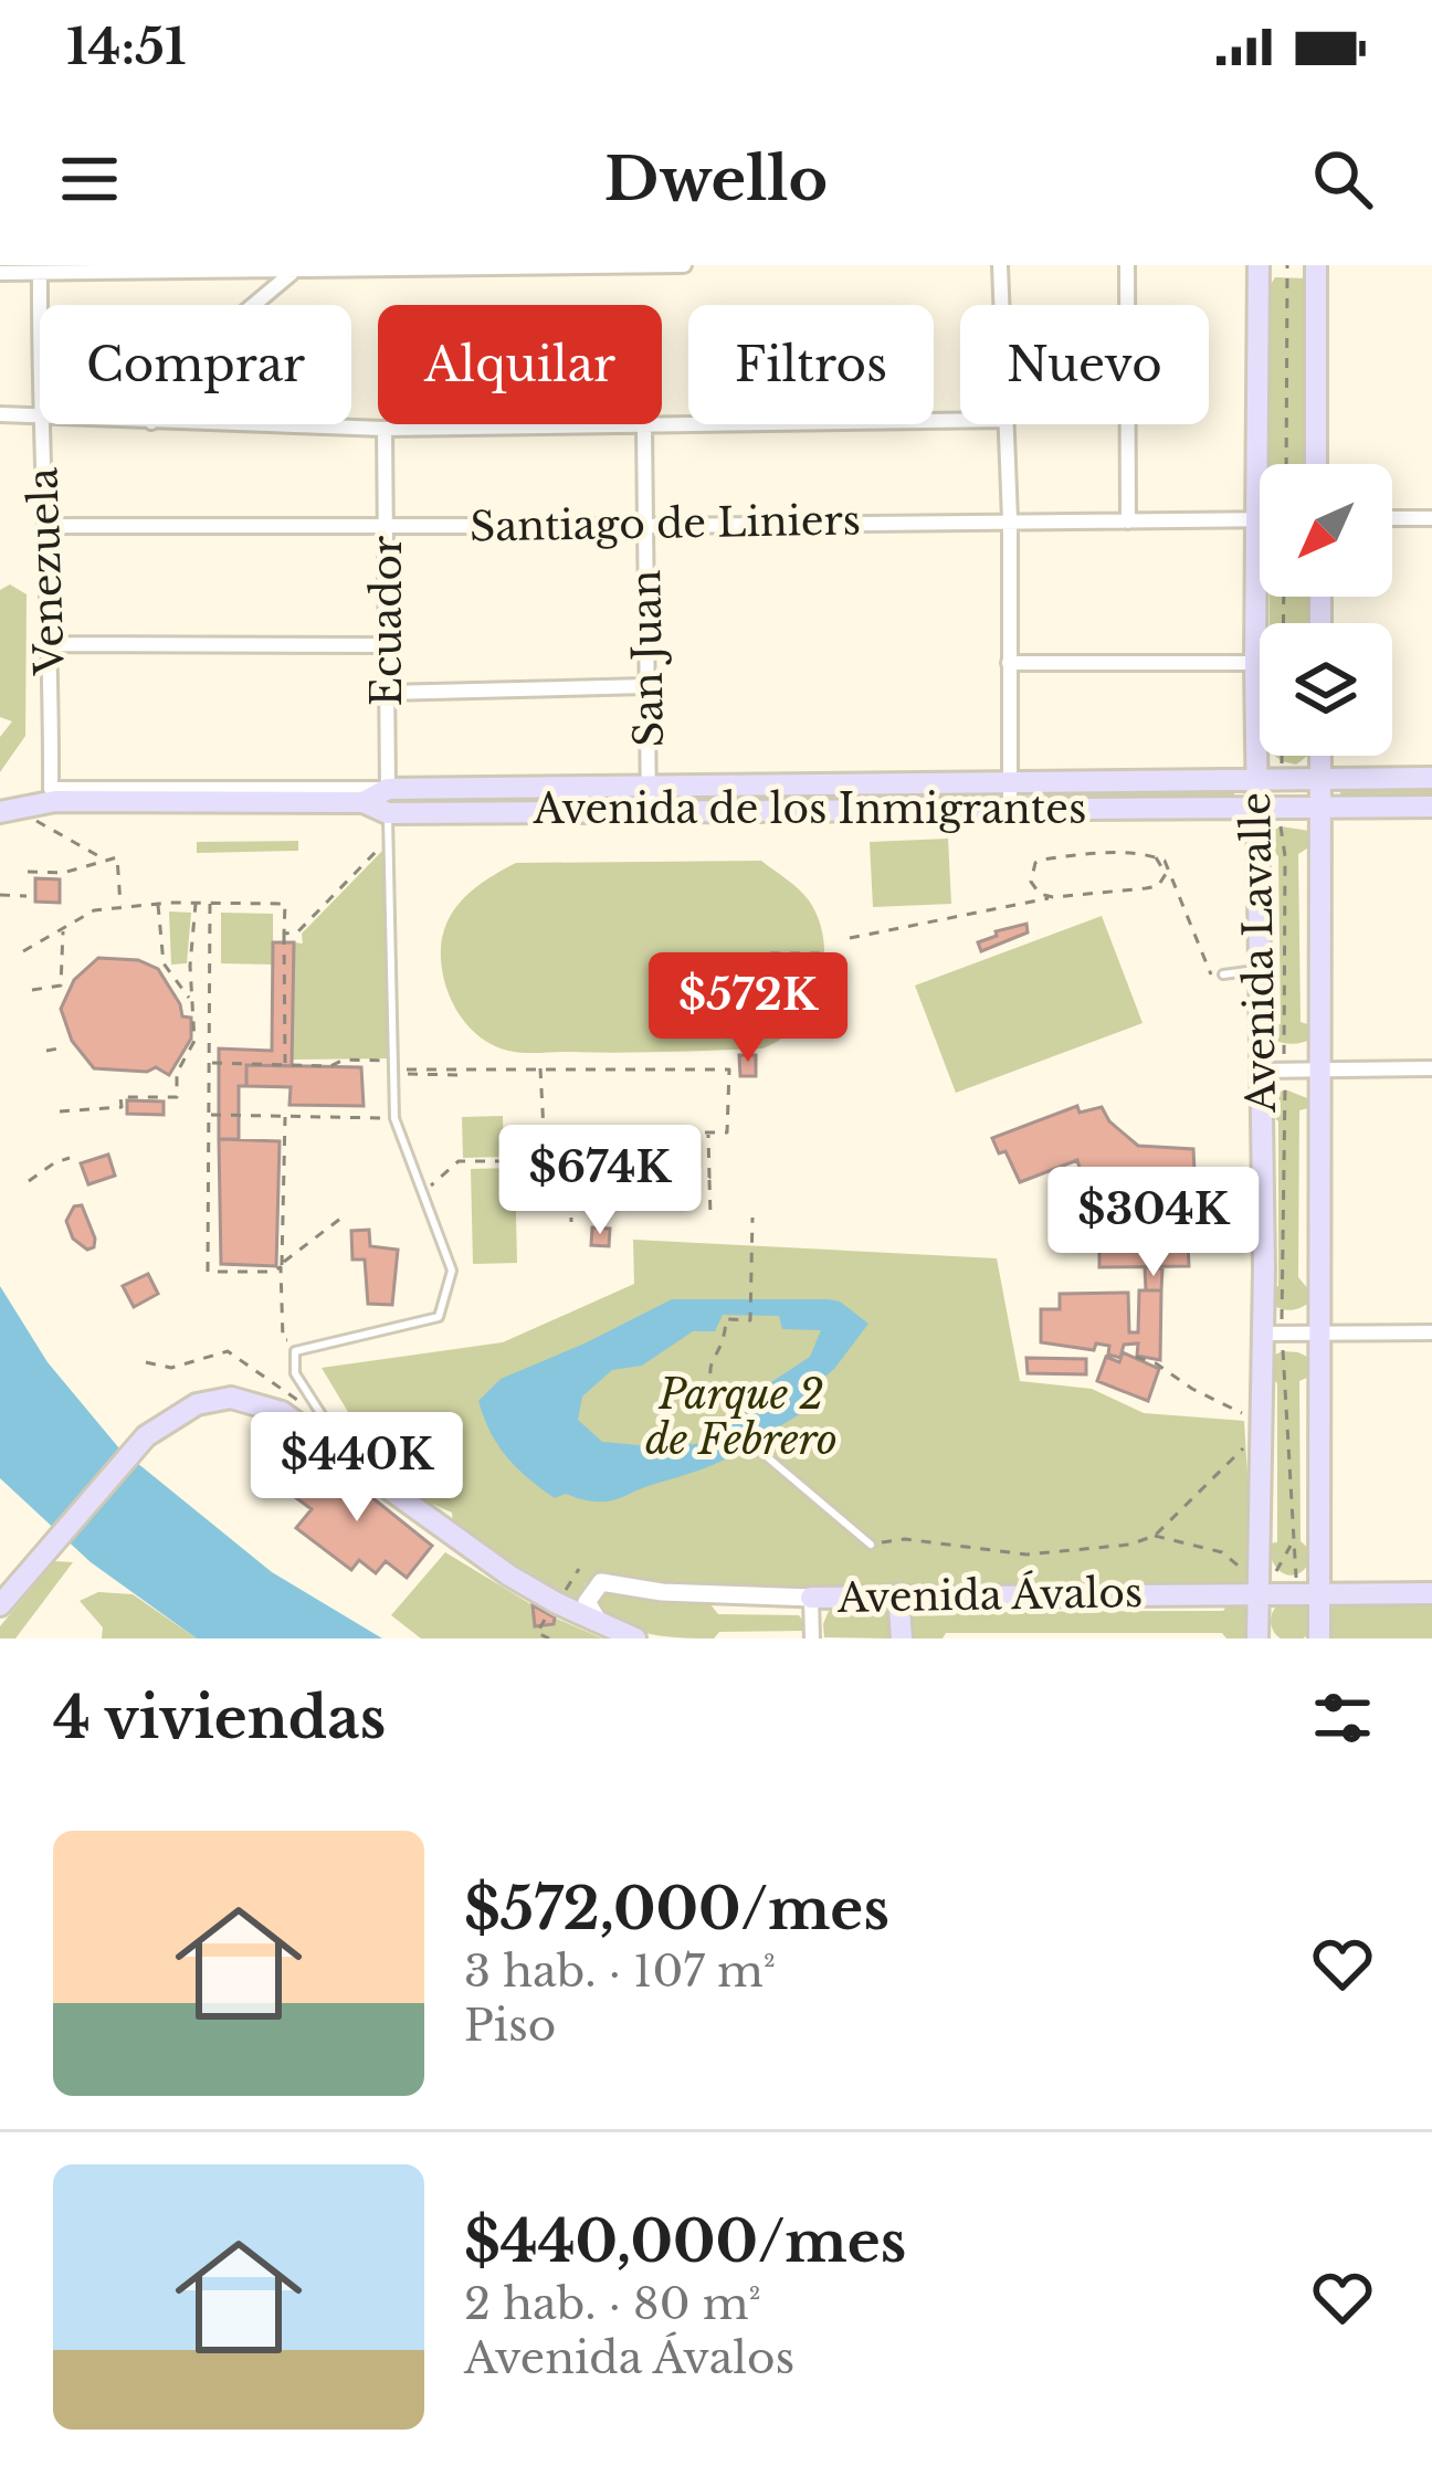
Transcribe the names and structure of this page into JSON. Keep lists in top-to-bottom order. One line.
{"streets":{"main road":["Avenida de los Inmigrantes","Avenida Lavalle","Avenida Ávalos"],"street":["Santiago de Liniers","Venezuela","Ecuador","San Juan"]},"crossings":[["Santiago de Liniers","Venezuela"],["Santiago de Liniers","Ecuador"],["Santiago de Liniers","San Juan"],["Santiago de Liniers","Avenida Lavalle"],["Venezuela","Avenida de los Inmigrantes"],["Ecuador","Avenida de los Inmigrantes"],["San Juan","Avenida de los Inmigrantes"],["Avenida de los Inmigrantes","Avenida Lavalle"],["Avenida Lavalle","Avenida Ávalos"]],"parks":["Parque 2 de Febrero"],"north":"bottom left","page":{"status":"14:51","header":"Dwello","chip":["Comprar","Alquilar","Filtros","Nuevo"],"price":["$572K","$674K","$304K","$440K"],"heading":"4 viviendas","list":[{"name":"$572,000/mes","note":"3 hab. · 107 m² · Piso"},{"name":"$440,000/mes","note":"2 hab. · 80 m² · Avenida Ávalos"}]}}
